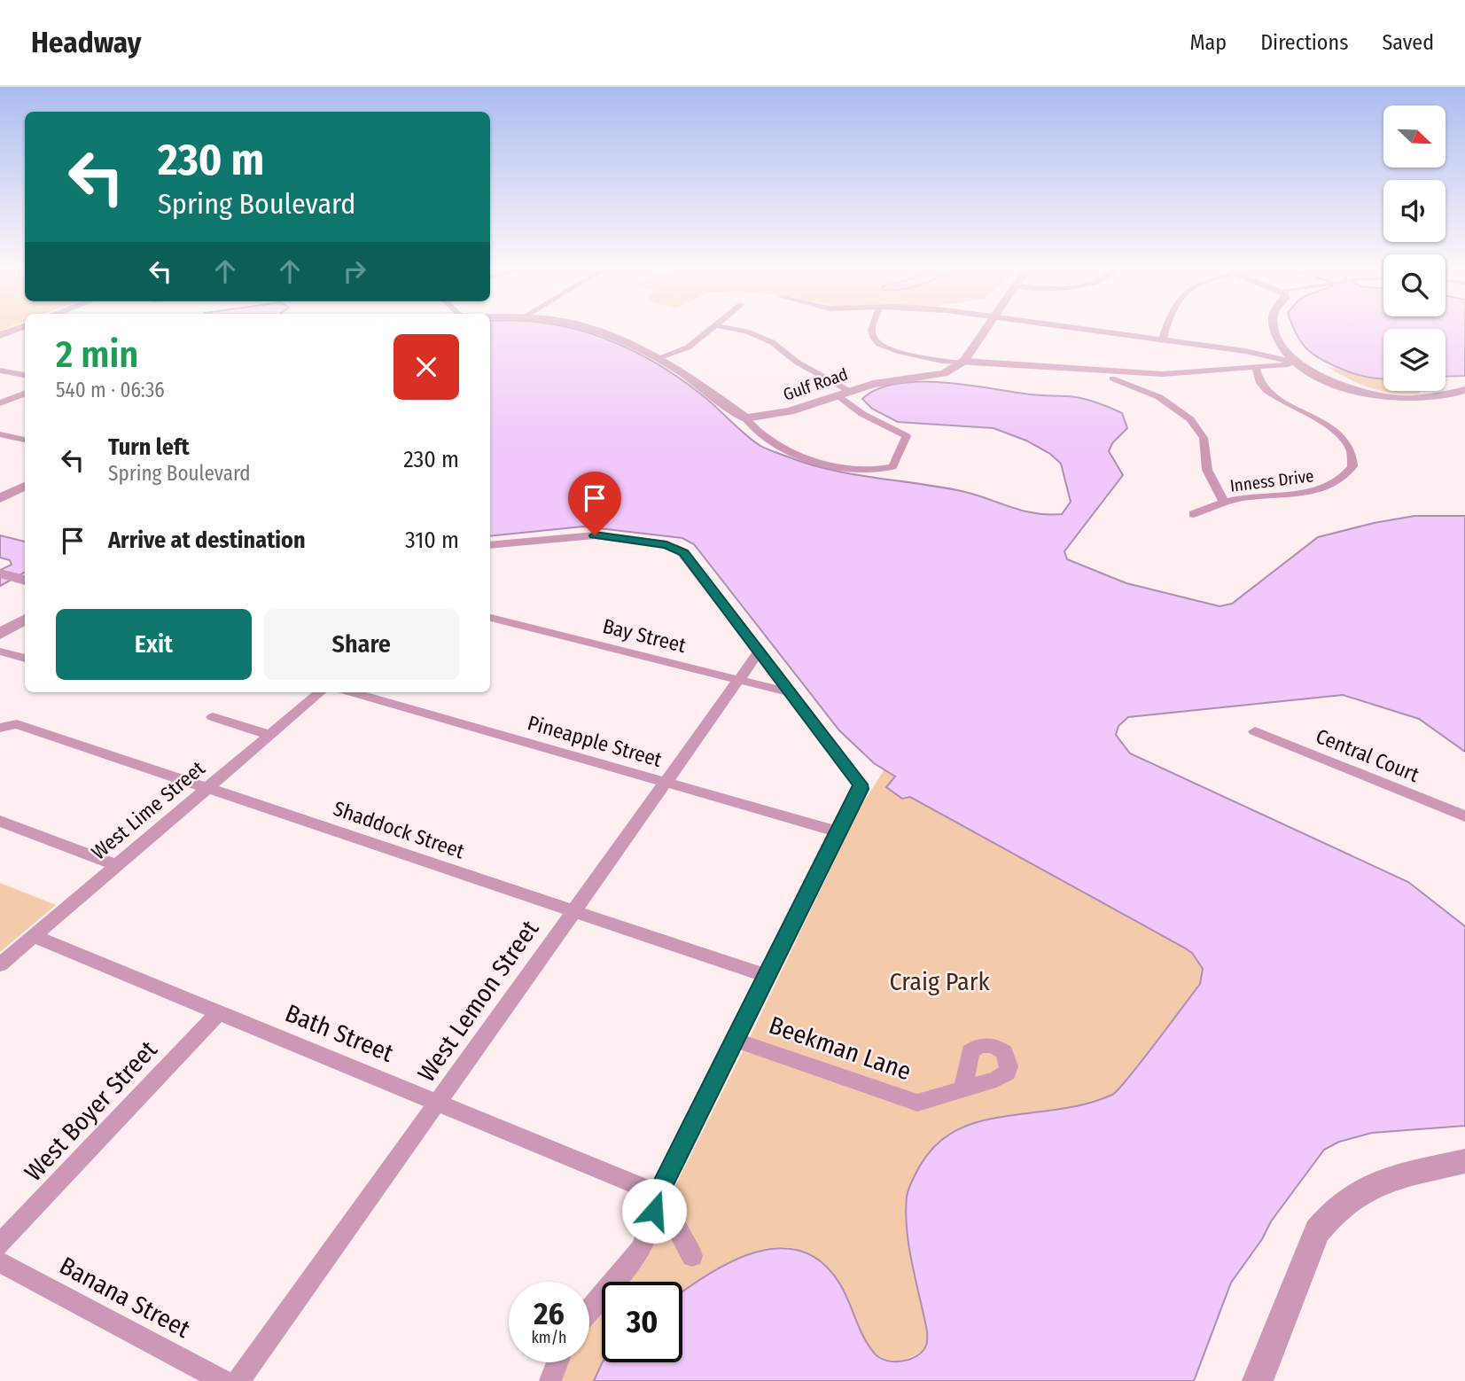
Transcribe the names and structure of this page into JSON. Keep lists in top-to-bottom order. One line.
{"streets":{"street":["Gulf Road","Inness Drive","Bay Street","Pineapple Street","Central Court","West Lime Street","Shaddock Street","West Lemon Street","Bath Street","Beekman Lane","West Boyer Street","Banana Street"]},"crossings":[["Bay Street","West Lemon Street"],["Pineapple Street","West Lemon Street"],["West Lime Street","Shaddock Street"],["West Lime Street","Bath Street"],["Shaddock Street","West Lemon Street"],["West Lemon Street","Bath Street"],["Bath Street","West Boyer Street"]],"parks":["Craig Park"],"north":"bottom right","page":{"header":"Headway","nav":["Map","Directions","Saved"],"turn":["230 m","Spring Boulevard"],"heading":["2 min","540 m · 06:36"],"list":[{"name":"Turn left","note":"Spring Boulevard","value":"230 m"},{"name":"Arrive at destination","value":"310 m"}],"buttons":["Exit","Share"],"speed":"26 km/h","limit":"30"}}
